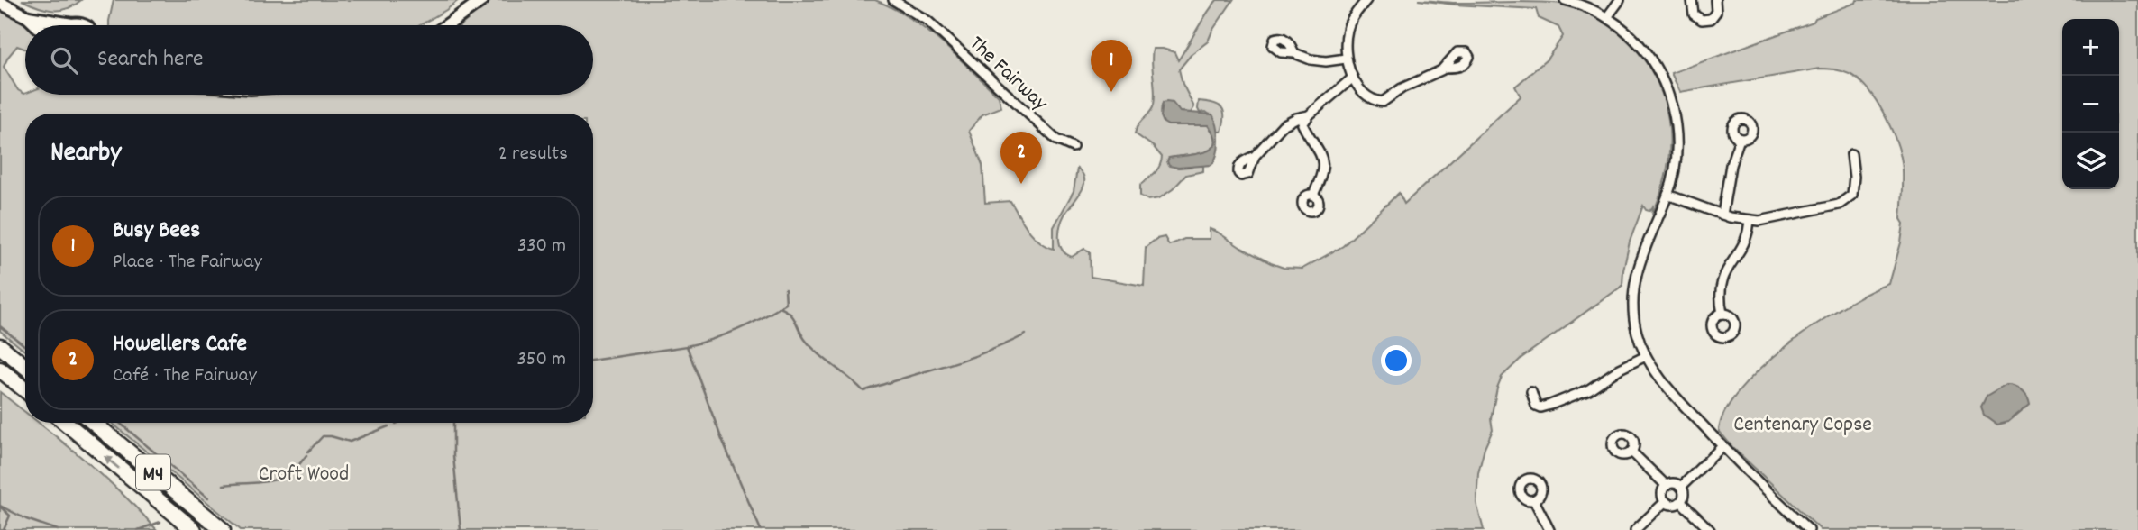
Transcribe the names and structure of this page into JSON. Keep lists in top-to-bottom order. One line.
{"streets":{"highway":["M4"],"street":["The Fairway"]},"parks":["Centenary Copse","Croft Wood"],"page":{"map_buttons":["+","−"],"search":"Search here","pins":["1","2"],"heading":["Nearby","2 results"],"list":[{"mark":"1","name":"Busy Bees","note":"Place · The Fairway","value":"330 m"},{"mark":"2","name":"Howellers Cafe","note":"Café · The Fairway","value":"350 m"}]}}
